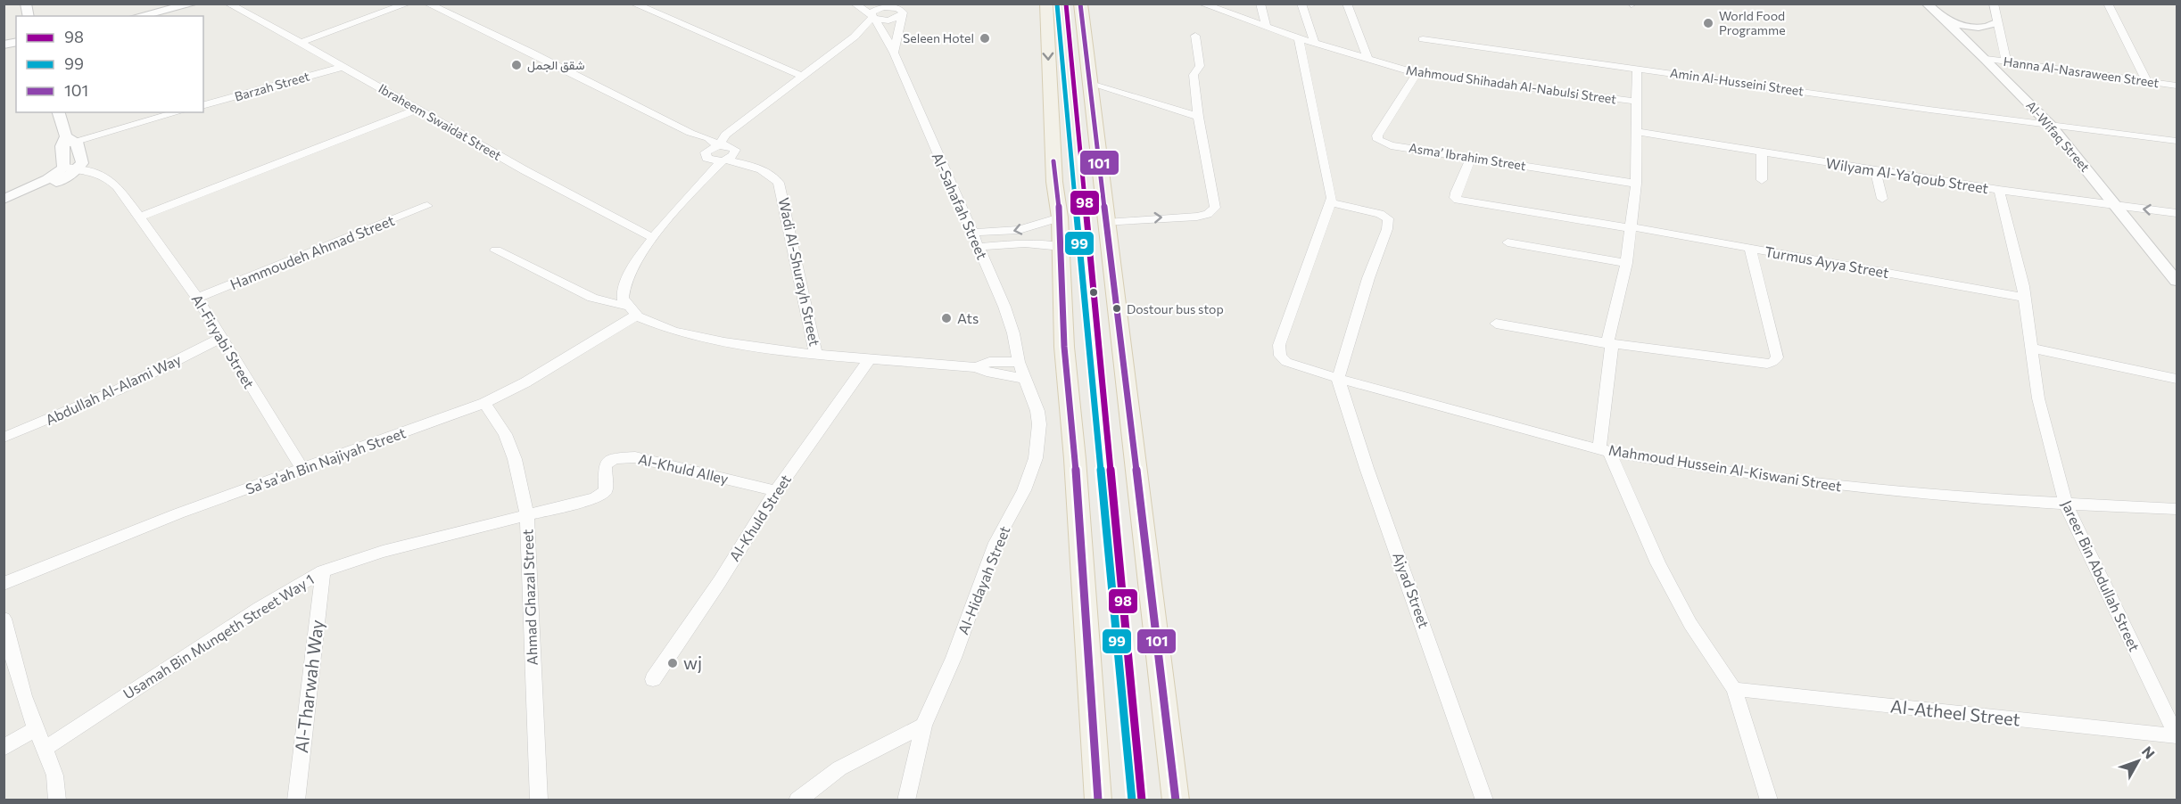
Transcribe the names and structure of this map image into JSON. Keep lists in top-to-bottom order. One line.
{"streets":{"street":["Hanna Al-Nasraween Street","Amin Al-Husseini Street","Mahmoud Shihadah Al-Nabulsi Street","Barzah Street","Ibraheem Swaidat Street","Al-Wifaq Street","Asma’ Ibrahim Street","Wilyam Al-Ya’qoub Street","Al-Sahafah Street","Hammoudeh Ahmad Street","Turmus Ayya Street","Wadi Al-Shurayh Street","Al-Firyabi Street","Abdullah Al-Alami Way","Sa'sa'ah Bin Najiyah Street","Mahmoud Hussein Al-Kiswani Street","Al-Khuld Alley","Al-Khuld Street","Jareer Bin Abdullah Street","Al-Hidayah Street","Ajyad Street","Ahmad Ghazal Street","Usamah Bin Munqeth Street Way 1","Al-Tharwah Way","Al-Atheel Street"]},"crossings":[["Hanna Al-Nasraween Street","Al-Wifaq Street"],["Amin Al-Husseini Street","Al-Wifaq Street"],["Mahmoud Shihadah Al-Nabulsi Street","Asma’ Ibrahim Street"],["Barzah Street","Ibraheem Swaidat Street"],["Al-Wifaq Street","Wilyam Al-Ya’qoub Street"],["Asma’ Ibrahim Street","Turmus Ayya Street"],["Wilyam Al-Ya’qoub Street","Jareer Bin Abdullah Street"],["Al-Sahafah Street","Al-Hidayah Street"],["Hammoudeh Ahmad Street","Al-Firyabi Street"],["Turmus Ayya Street","Jareer Bin Abdullah Street"],["Al-Firyabi Street","Abdullah Al-Alami Way"],["Al-Firyabi Street","Sa'sa'ah Bin Najiyah Street"],["Sa'sa'ah Bin Najiyah Street","Ahmad Ghazal Street"],["Mahmoud Hussein Al-Kiswani Street","Jareer Bin Abdullah Street"],["Mahmoud Hussein Al-Kiswani Street","Ajyad Street"],["Al-Khuld Alley","Al-Khuld Street"],["Al-Khuld Alley","Ahmad Ghazal Street"],["Al-Khuld Alley","Usamah Bin Munqeth Street Way 1"],["Jareer Bin Abdullah Street","Al-Atheel Street"],["Ahmad Ghazal Street","Usamah Bin Munqeth Street Way 1"],["Usamah Bin Munqeth Street Way 1","Al-Tharwah Way"]],"places":["World Food Programme","Seleen Hotel","شقق الجمل","Dostour bus stop","Ats","wj"],"lines":["transit line 98","transit line 101","transit line 99"],"legend":["98","99","101"],"north":"top right"}
